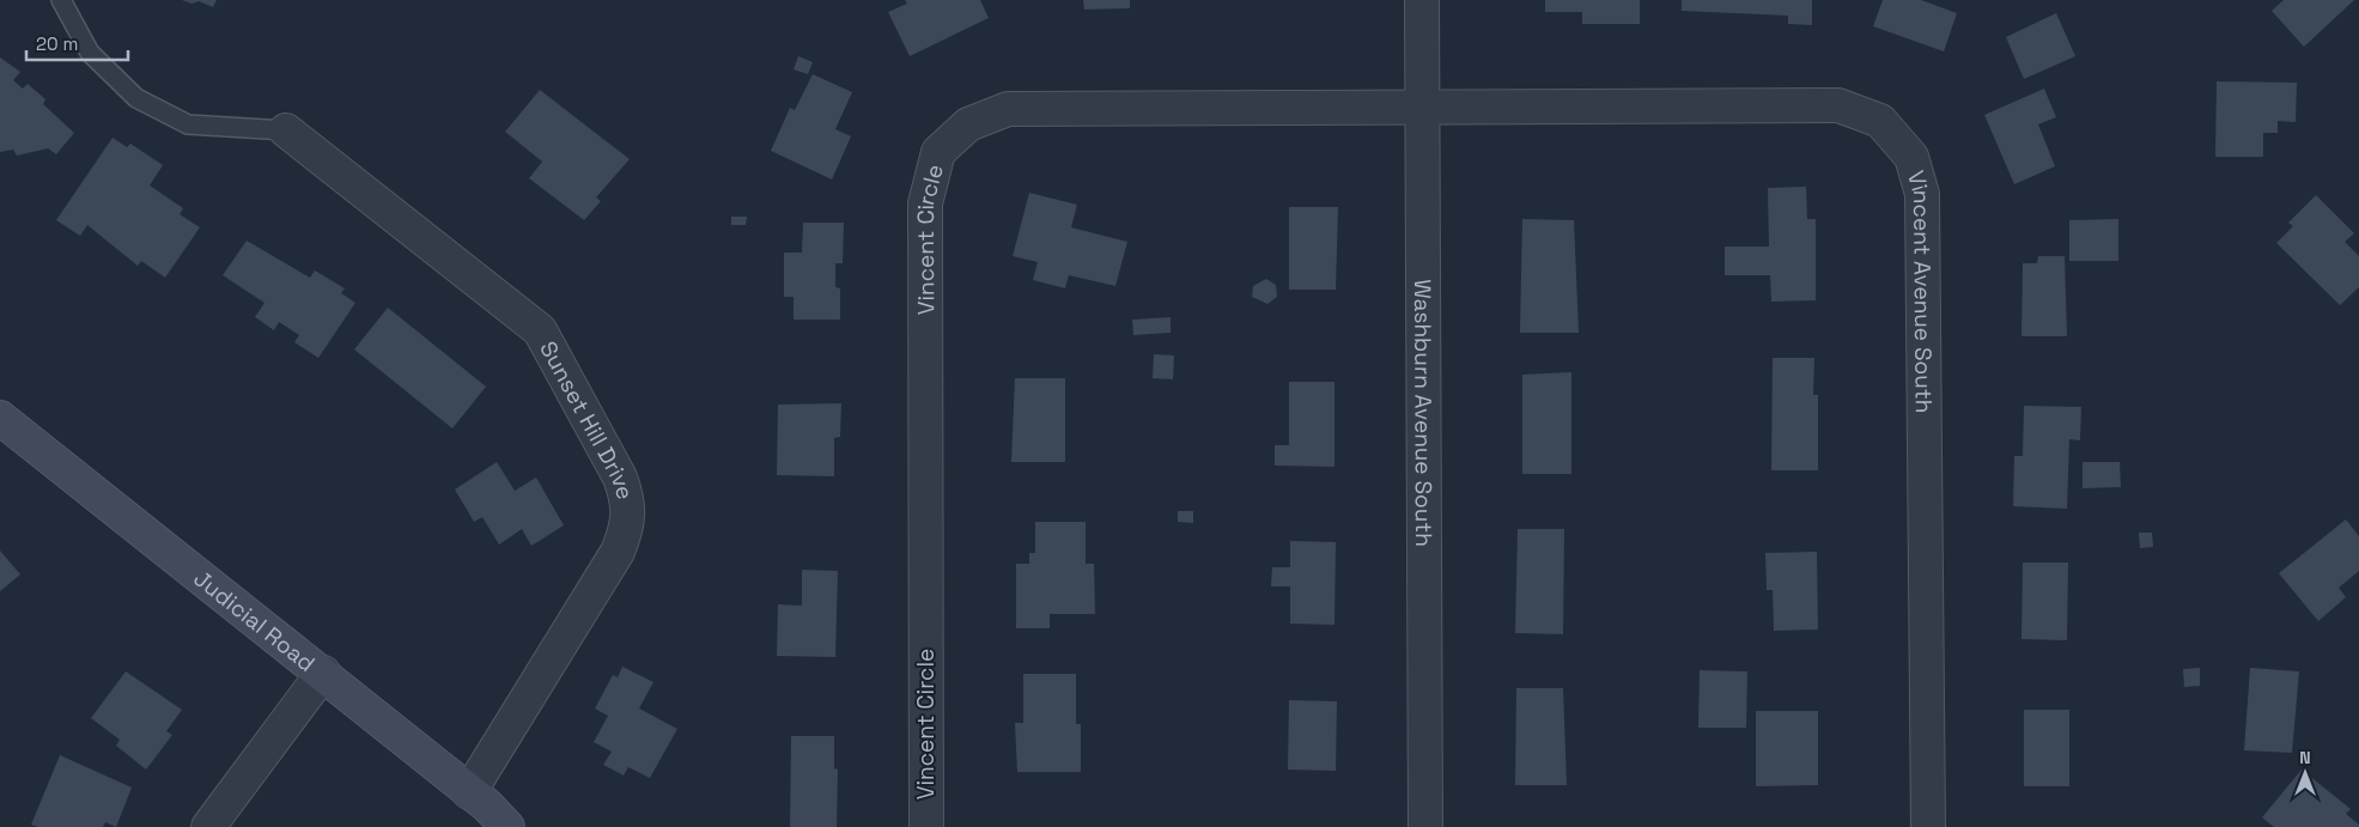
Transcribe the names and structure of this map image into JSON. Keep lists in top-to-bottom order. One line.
{"streets":{"street":["Vincent Circle","Vincent Avenue South","Washburn Avenue South","Sunset Hill Drive","Judicial Road"]},"crossings":[["Vincent Circle","Vincent Avenue South"],["Vincent Circle","Washburn Avenue South"],["Vincent Avenue South","Washburn Avenue South"],["Sunset Hill Drive","Judicial Road"]],"scale_bar":"20 m","north":"top"}
